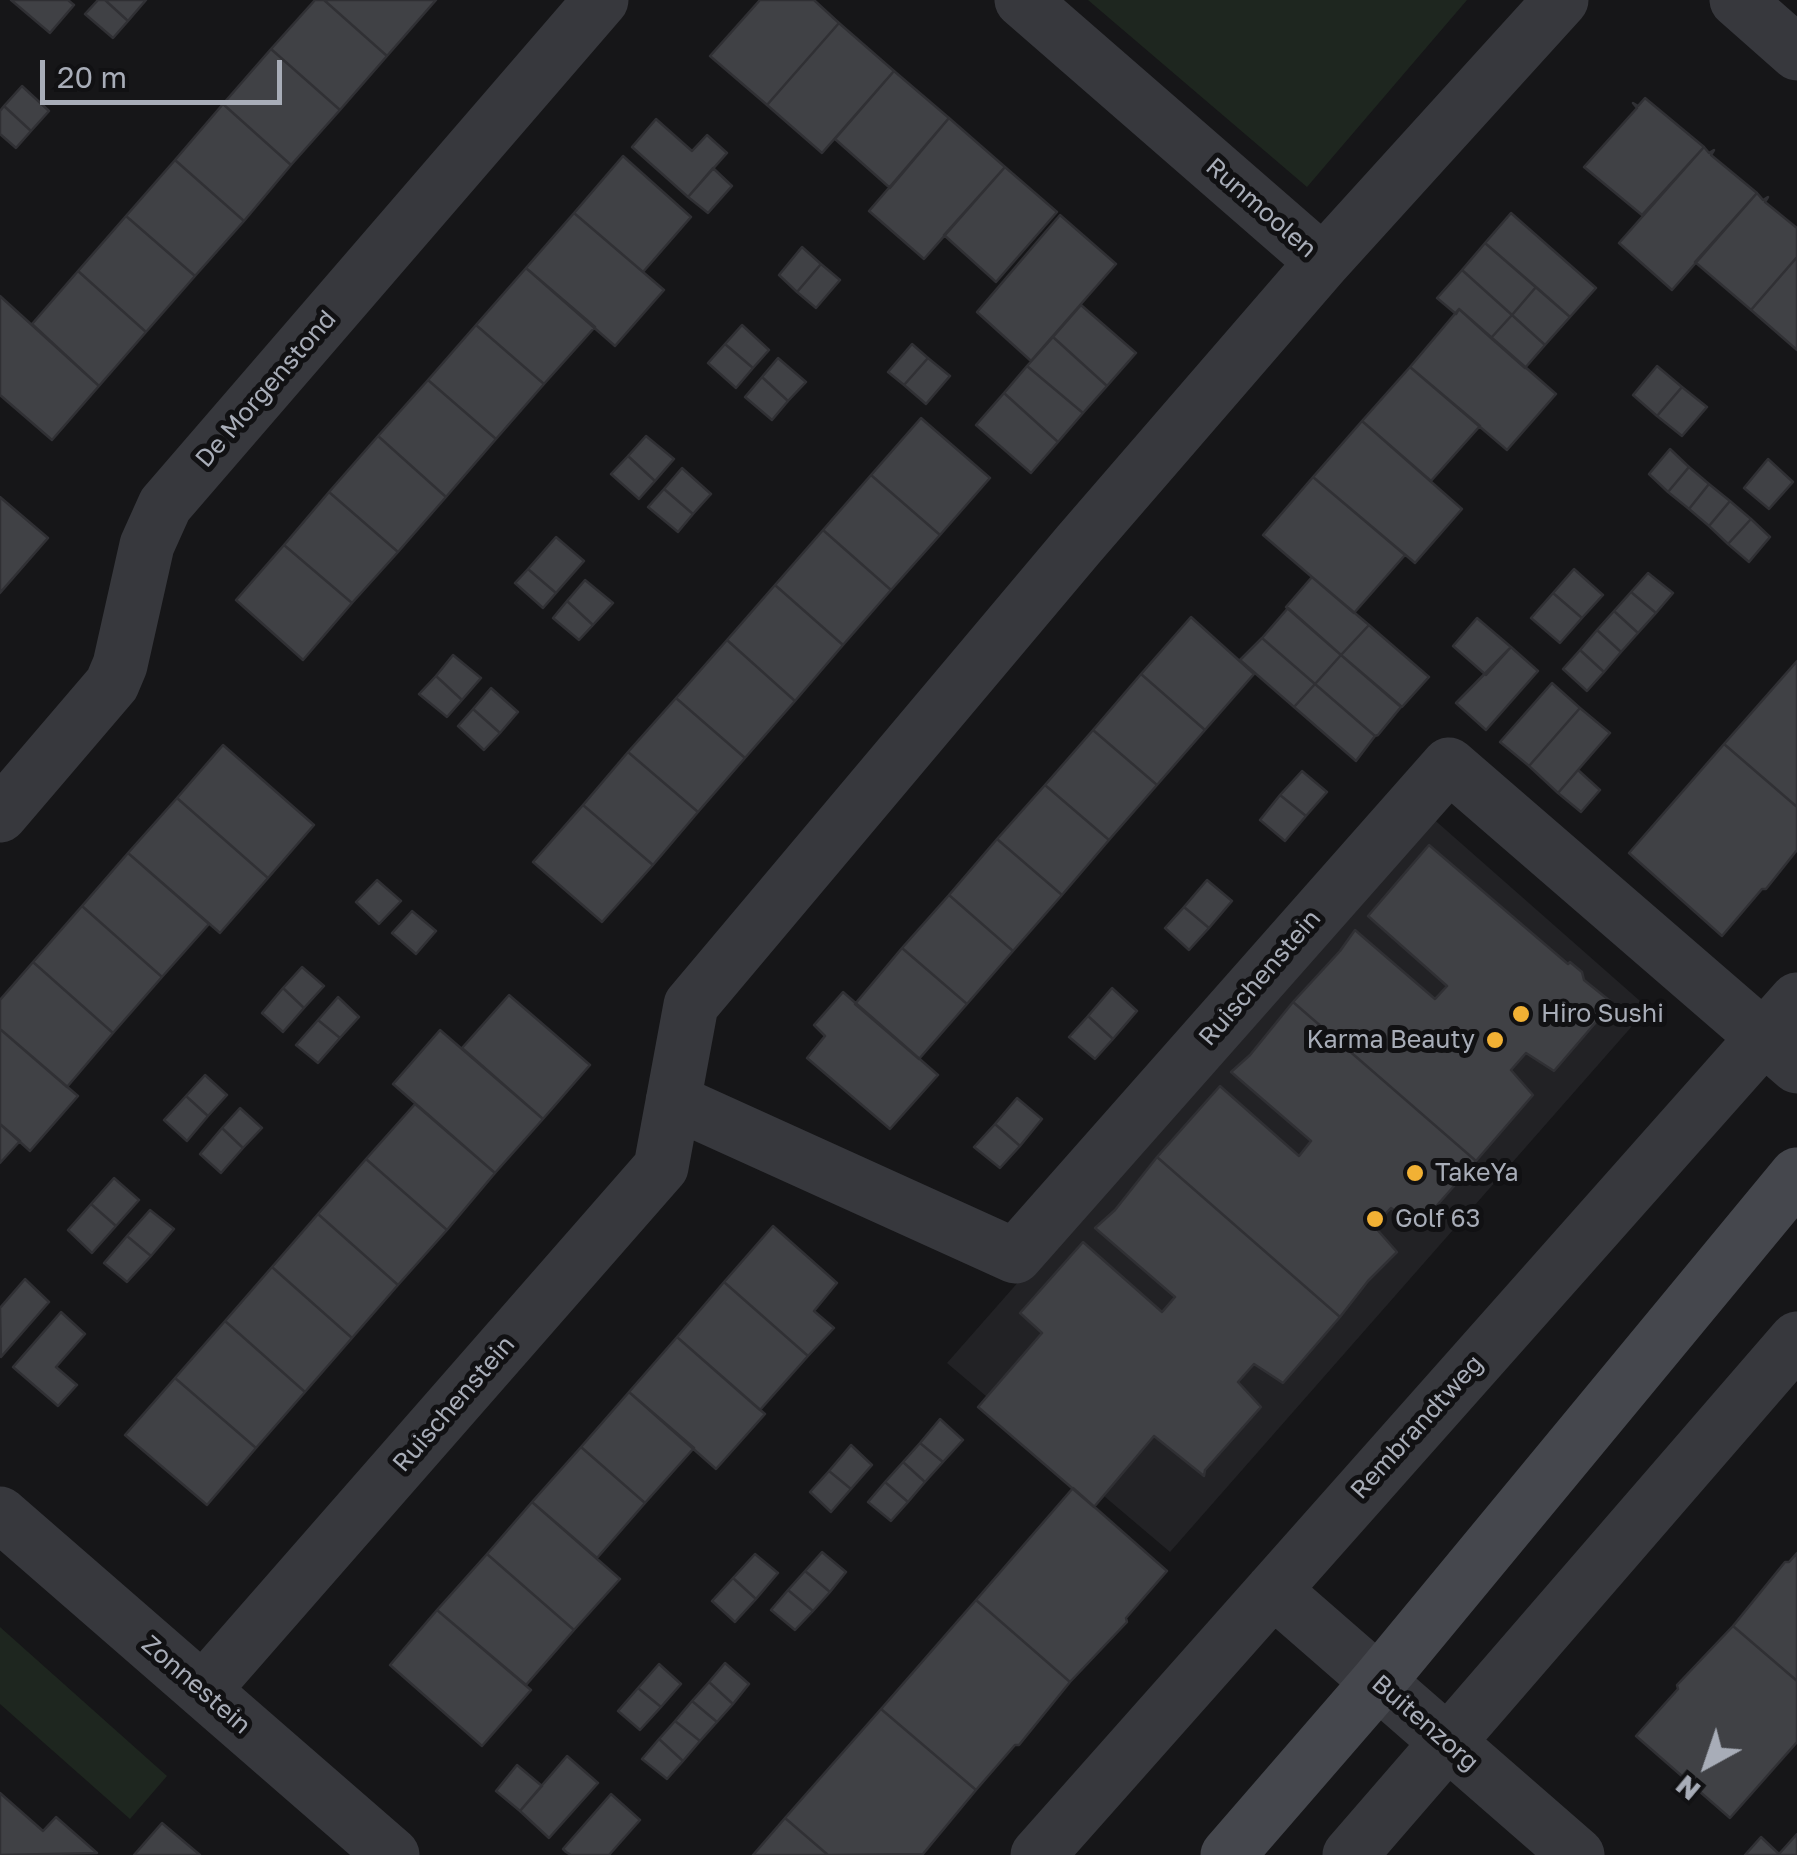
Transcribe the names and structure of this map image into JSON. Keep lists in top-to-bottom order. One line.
{"streets":{"street":["Runmoolen","De Morgenstond","Ruischenstein","Rembrandtweg","Zonnestein","Buitenzorg"]},"crossings":[["Runmoolen","Ruischenstein"],["Ruischenstein","Rembrandtweg"],["Ruischenstein","Zonnestein"],["Rembrandtweg","Buitenzorg"]],"places":["Hiro Sushi","Karma Beauty","TakeYa","Golf 63"],"scale_bar":"20 m","north":"bottom left"}
